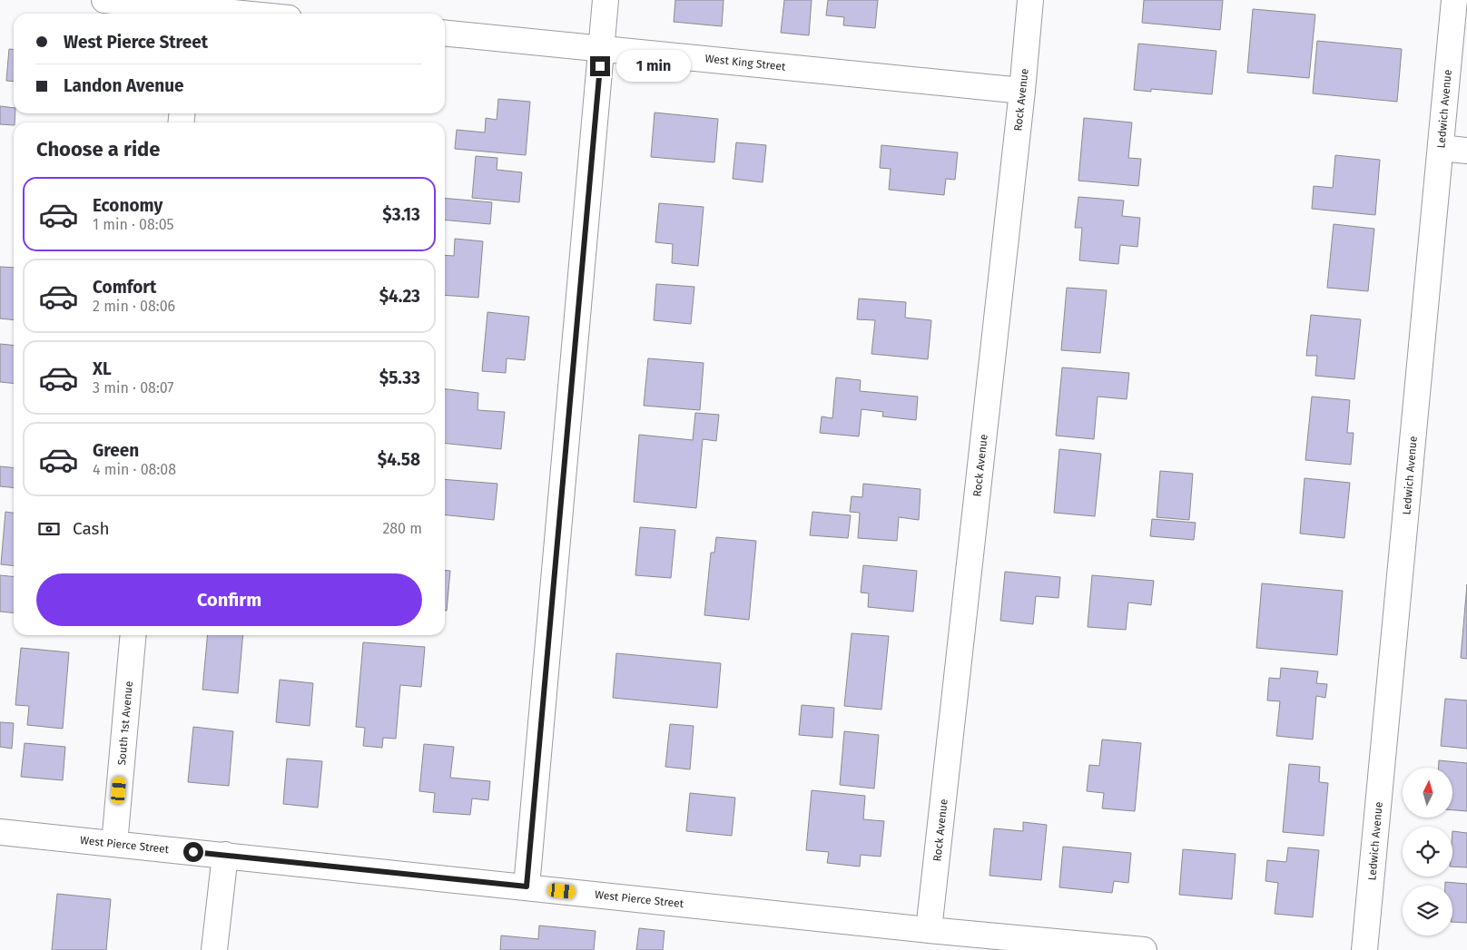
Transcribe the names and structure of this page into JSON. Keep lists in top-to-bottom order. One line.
{"streets":{"street":["West King Street","Rock Avenue","Ledwich Avenue","South 1st Avenue","West Pierce Street"]},"crossings":[["West King Street","Rock Avenue"],["Rock Avenue","West Pierce Street"],["South 1st Avenue","West Pierce Street"]],"north":"top","page":{"banner":["West Pierce Street","Landon Avenue"],"bubble":"1 min","heading":"Choose a ride","list":[{"name":"Economy","note":"1 min · 08:05","value":"$3.13"},{"name":"Comfort","note":"2 min · 08:06","value":"$4.23"},{"name":"XL","note":"3 min · 08:07","value":"$5.33"},{"name":"Green","note":"4 min · 08:08","value":"$4.58"}],"pay":["Cash","280 m"],"buttons":"Confirm"}}
